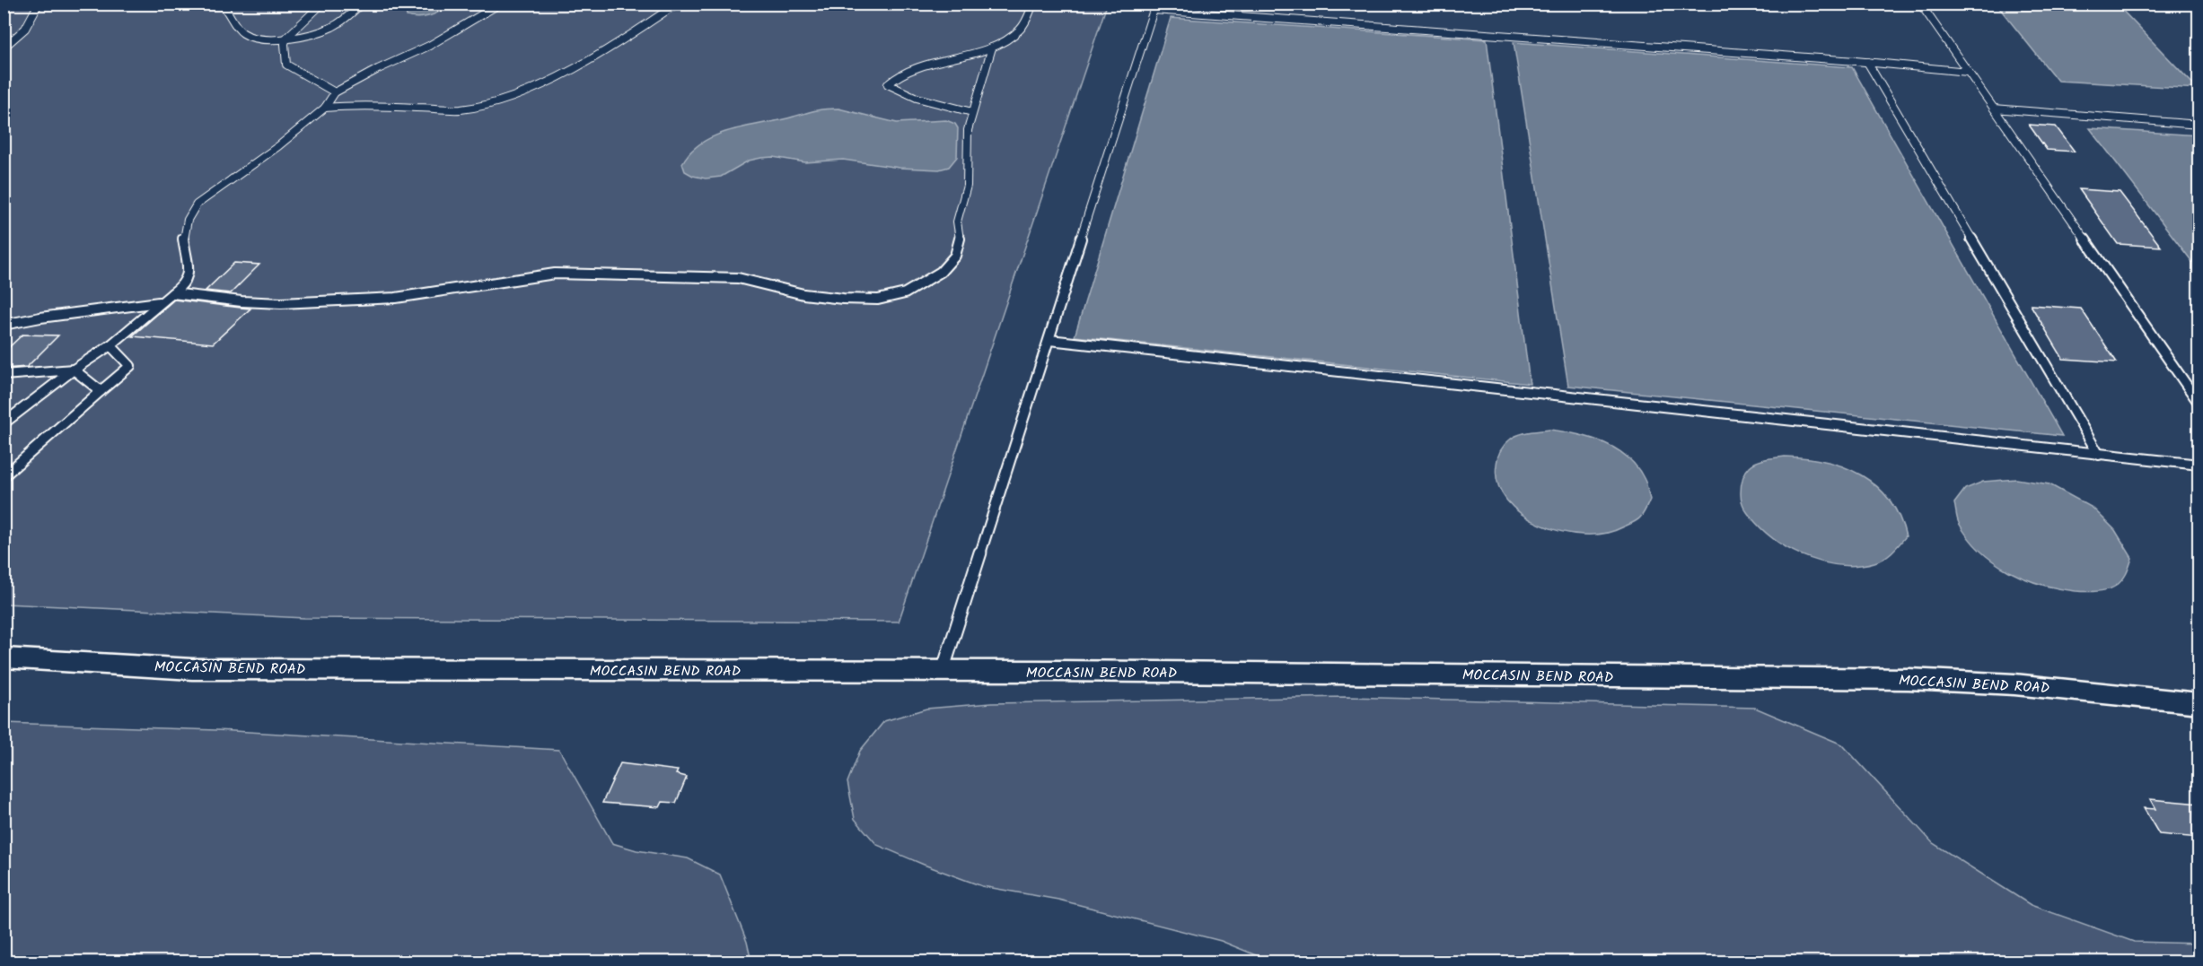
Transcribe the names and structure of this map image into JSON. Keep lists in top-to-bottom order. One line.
{"streets":{"street":["MOCCASIN BEND ROAD"]}}
